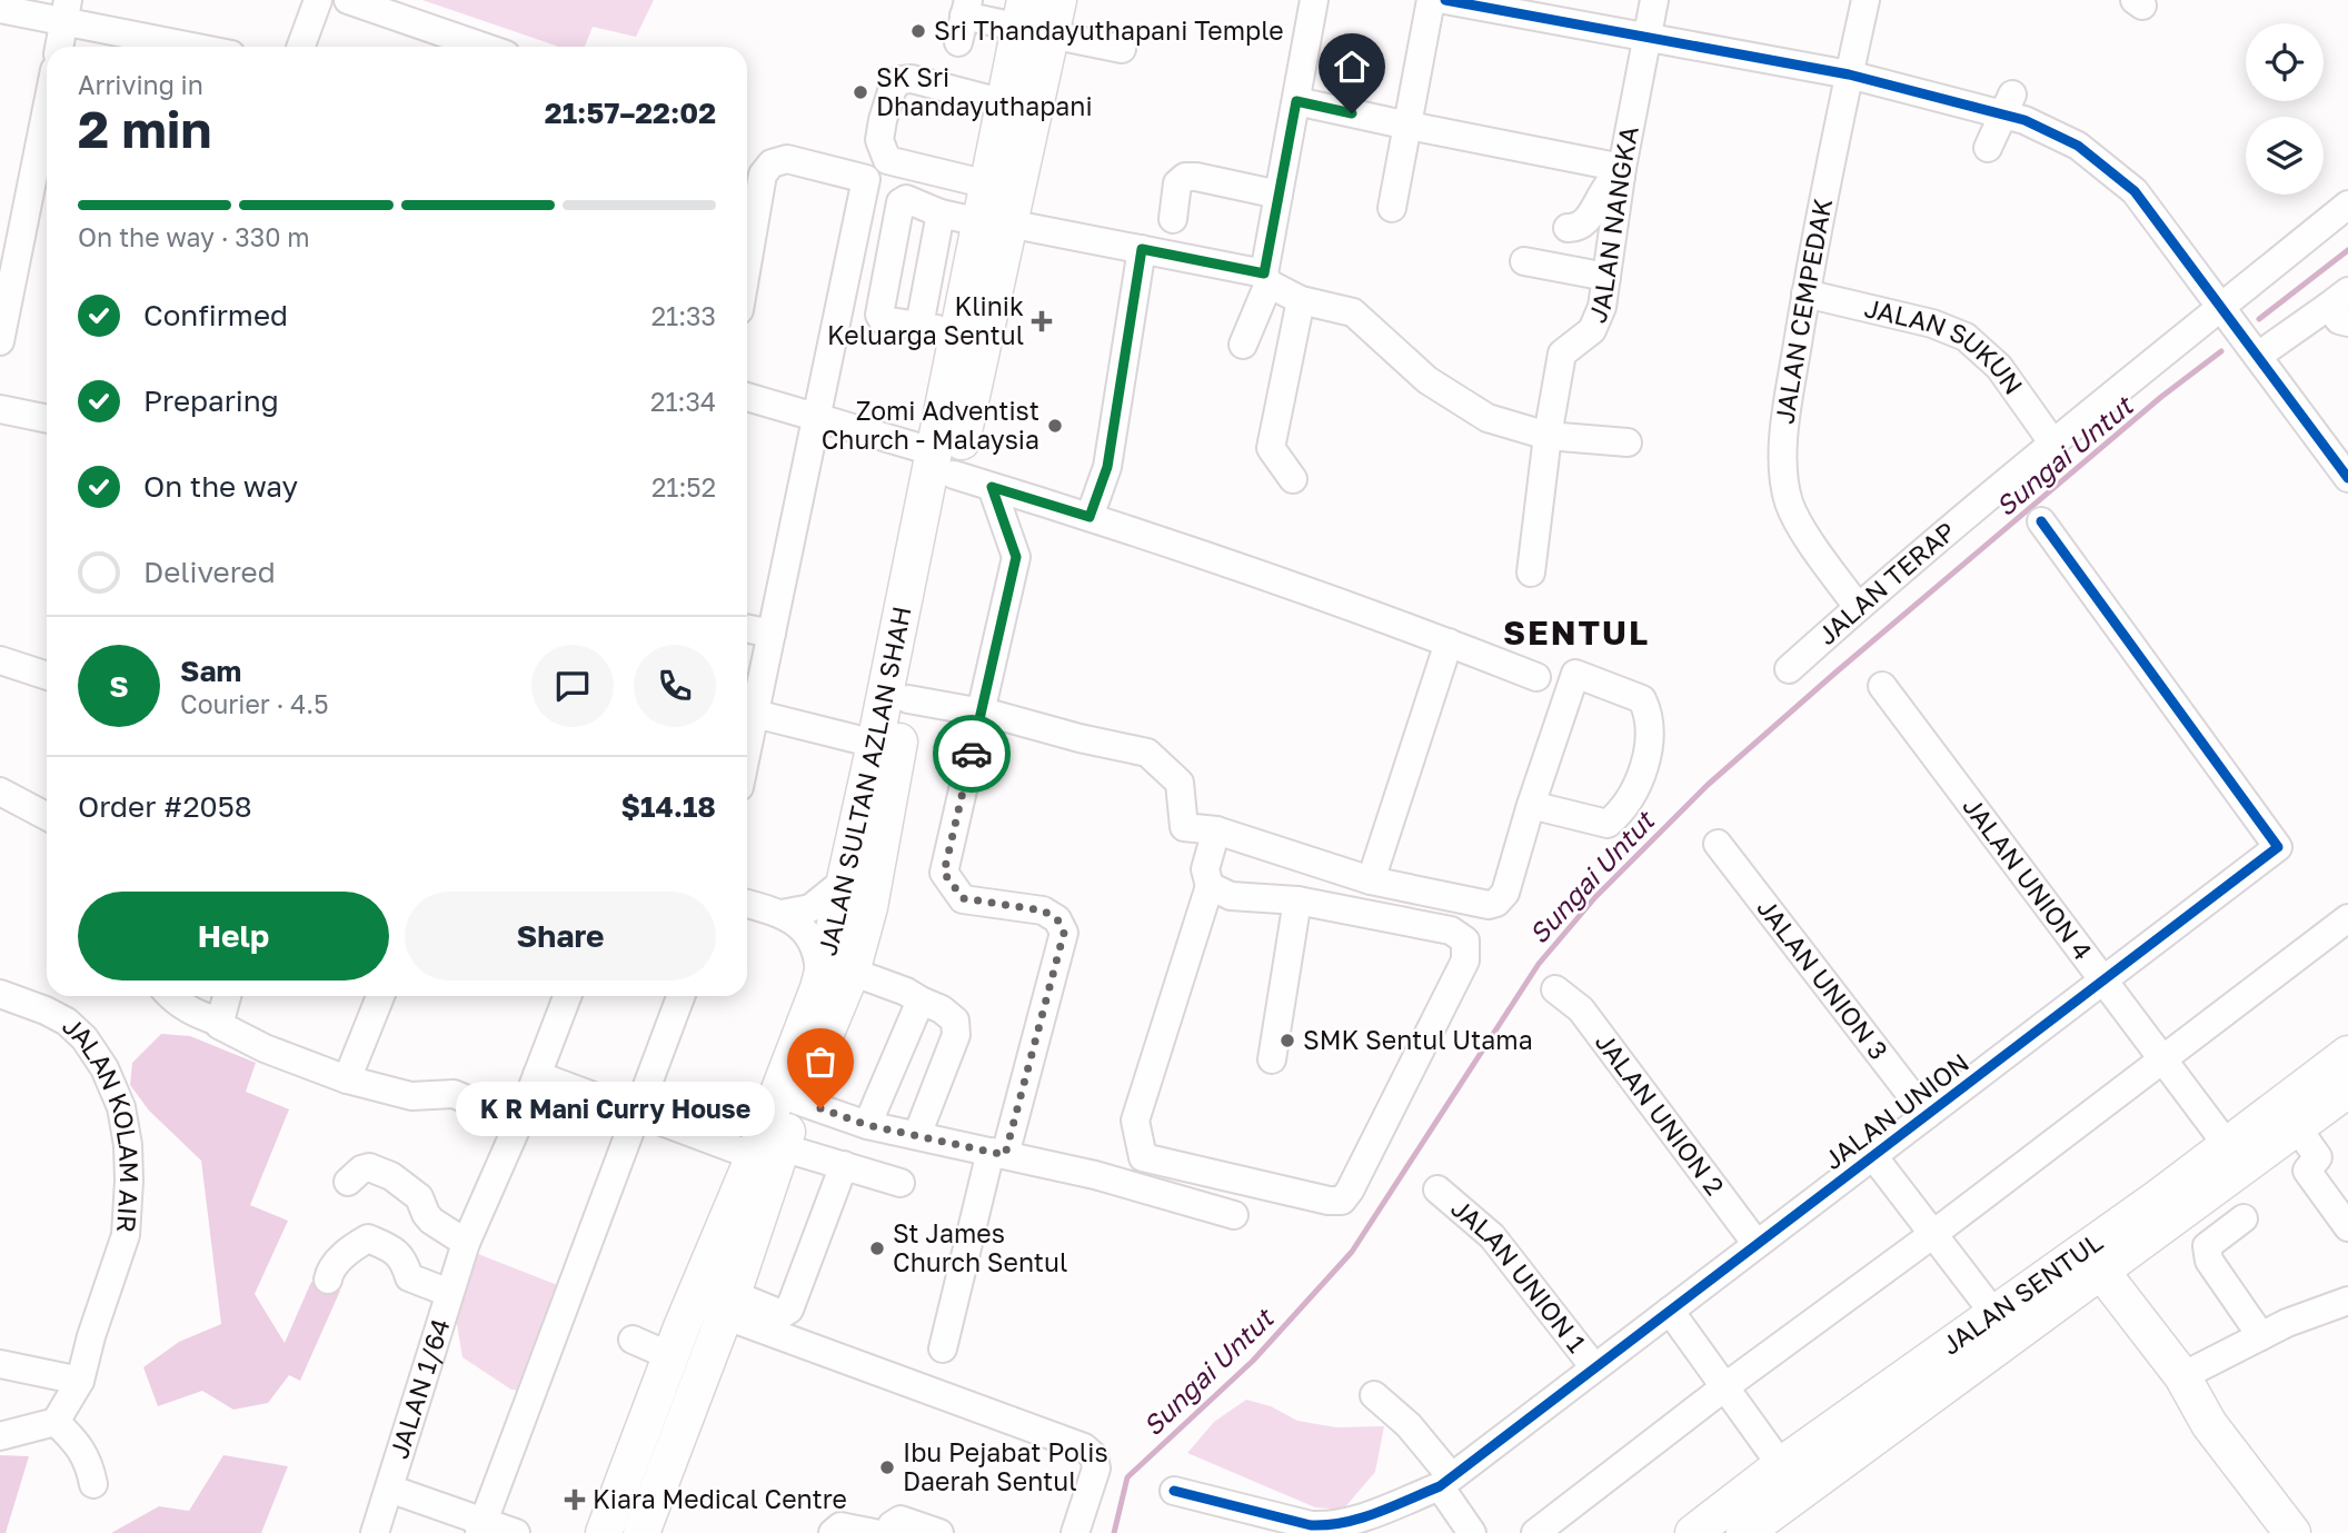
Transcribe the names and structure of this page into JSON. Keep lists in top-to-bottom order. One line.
{"streets":{"main road":["JALAN SULTAN AZLAN SHAH","JALAN SENTUL"],"street":["JALAN NANGKA","JALAN CEMPEDAK","JALAN SUKUN","JALAN TERAP","JALAN UNION 4","JALAN UNION 3","JALAN UNION","JALAN UNION 2","JALAN KOLAM AIR","JALAN UNION 1","JALAN 1/64"]},"crossings":[["JALAN CEMPEDAK","JALAN SUKUN"],["JALAN CEMPEDAK","JALAN TERAP"],["JALAN SUKUN","JALAN TERAP"],["JALAN UNION 4","JALAN UNION"],["JALAN UNION 4","JALAN SENTUL"],["JALAN UNION 3","JALAN UNION"],["JALAN UNION","JALAN UNION 2"],["JALAN UNION","JALAN UNION 1"]],"districts":["SENTUL"],"water":["Sungai Untut"],"places":{"other":["Sri Thandayuthapani Temple","SK Sri Dhandayuthapani","Zomi Adventist Church - Malaysia","SMK Sentul Utama","K R Mani Curry House","St James Church Sentul","Ibu Pejabat Polis Daerah Sentul"],"health":["Klinik Keluarga Sentul","Kiara Medical Centre"]},"page":{"heading":["2 min","Arriving in","21:57–22:02"],"panel":["Sam","Courier · 4.5","Order #2058","$14.18"],"bar":"On the way · 330 m","list":[["Confirmed","21:33"],["Preparing","21:34"],["On the way","21:52"],"Delivered"],"round":"S","buttons":["Help","Share"],"bubble":"K R Mani Curry House"}}
